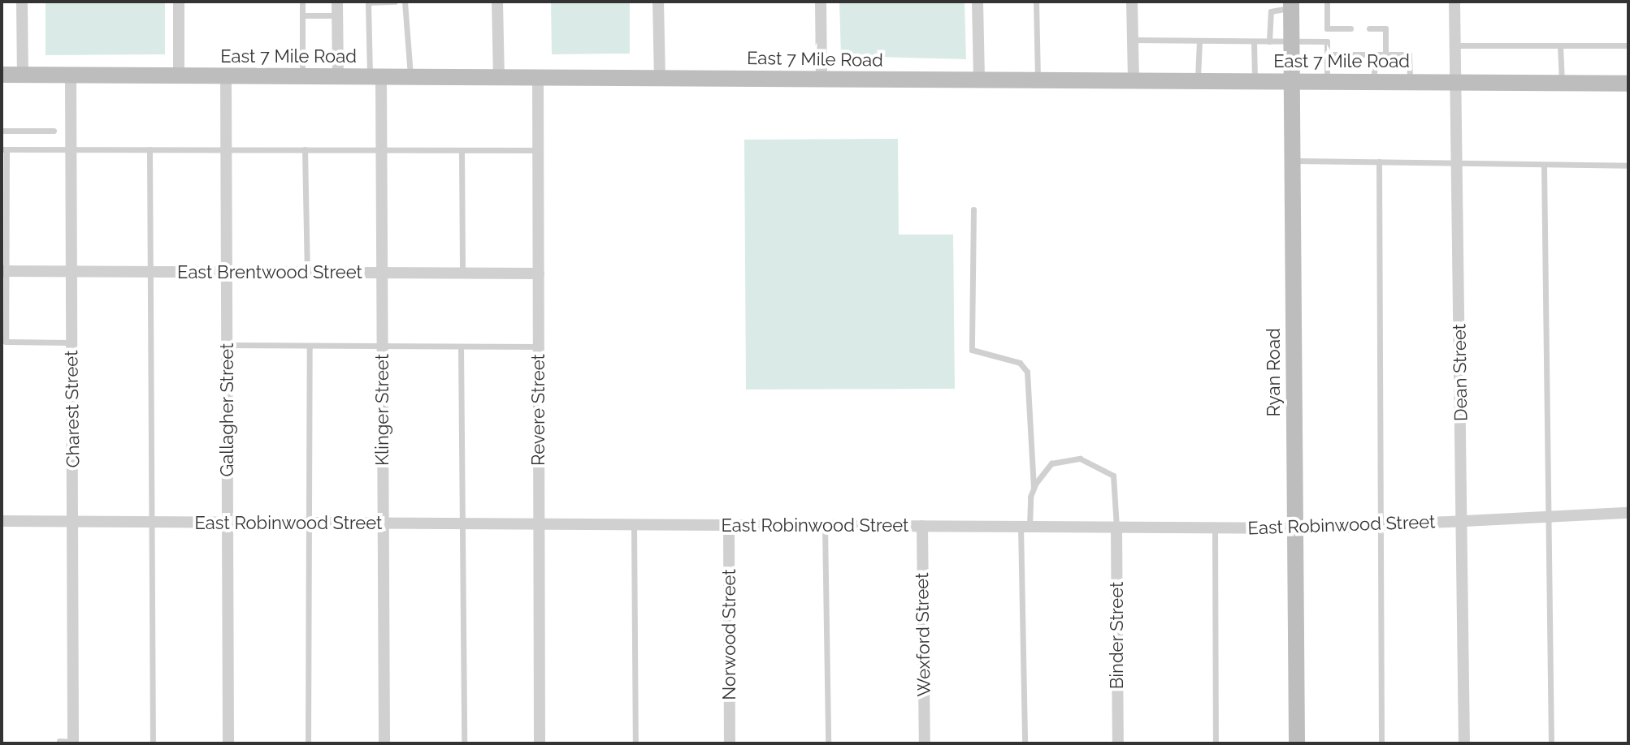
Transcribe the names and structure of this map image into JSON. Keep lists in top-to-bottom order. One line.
{"streets":{"street":["East 7 Mile Road","East Brentwood Street","Ryan Road","Dean Street","Charest Street","Gallagher Street","Klinger Street","Revere Street","East Robinwood Street","Norwood Street","Wexford Street","Binder Street"]},"crossings":[["East 7 Mile Road","Ryan Road"],["East 7 Mile Road","Dean Street"],["East 7 Mile Road","Charest Street"],["East 7 Mile Road","Gallagher Street"],["East 7 Mile Road","Klinger Street"],["East 7 Mile Road","Revere Street"],["East Brentwood Street","Charest Street"],["East Brentwood Street","Gallagher Street"],["East Brentwood Street","Klinger Street"],["East Brentwood Street","Revere Street"],["Ryan Road","East Robinwood Street"],["Dean Street","East Robinwood Street"],["Charest Street","East Robinwood Street"],["Gallagher Street","East Robinwood Street"],["Klinger Street","East Robinwood Street"],["Revere Street","East Robinwood Street"],["East Robinwood Street","Norwood Street"],["East Robinwood Street","Wexford Street"],["East Robinwood Street","Binder Street"]]}
